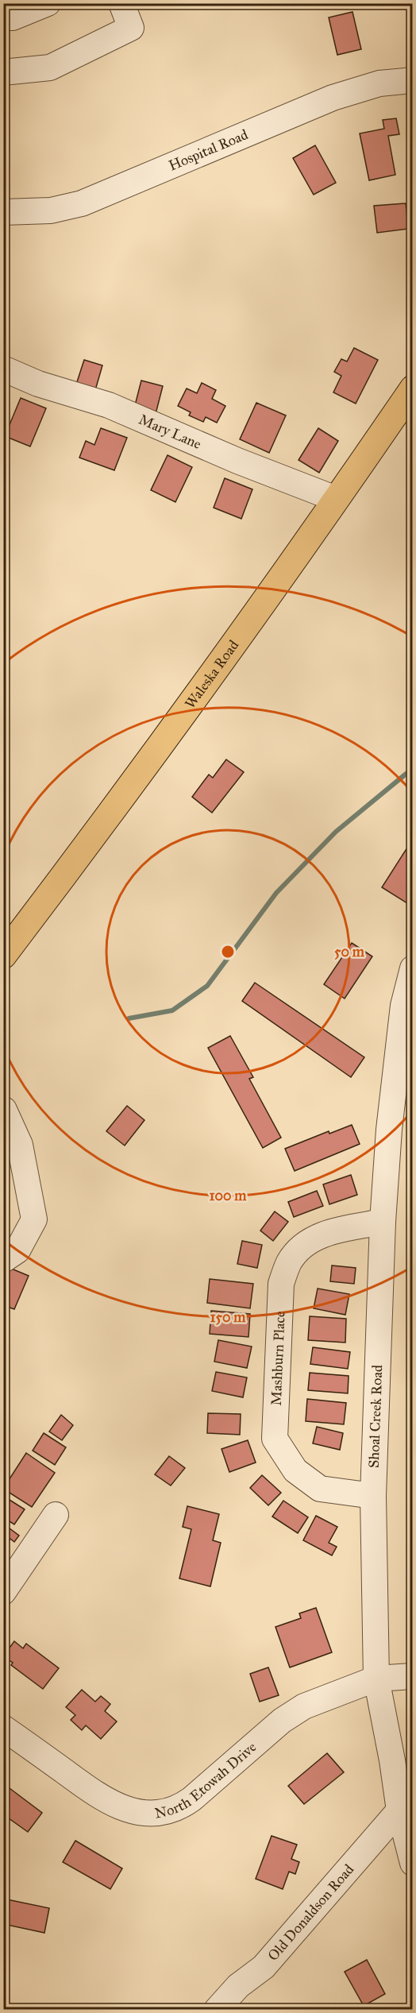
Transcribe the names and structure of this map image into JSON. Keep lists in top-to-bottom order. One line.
{"streets":{"main road":["Waleska Road"],"street":["Hospital Road","Mary Lane","Mashburn Place","Shoal Creek Road","North Etowah Drive","Old Donaldson Road"]},"crossings":[["Mary Lane","Waleska Road"],["Mashburn Place","Shoal Creek Road"],["Shoal Creek Road","North Etowah Drive"],["Shoal Creek Road","Old Donaldson Road"]],"rings":["50 m","100 m","150 m"]}
